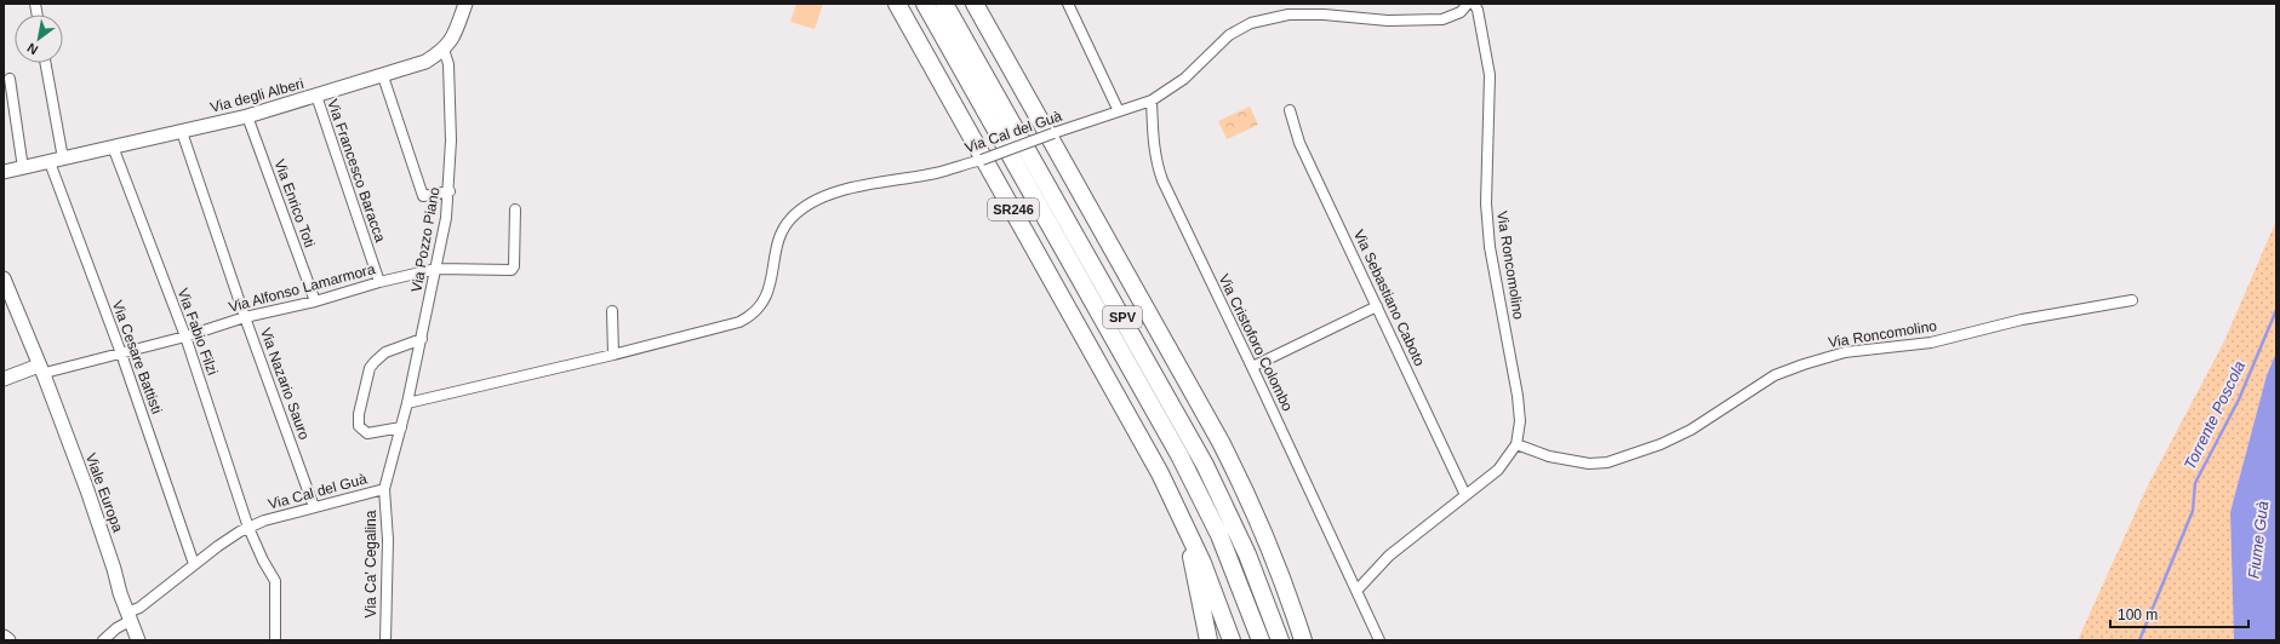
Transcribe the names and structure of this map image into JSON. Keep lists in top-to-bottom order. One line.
{"streets":{"highway":["SR246","SPV"],"street":["Via degli Alberi","Via Cal del Guà","Via Francesco Baracca","Via Enrico Toti","Via Pozzo Piano","Via Roncomolino","Via Alfonso Lamarmora","Via Sebastiano Caboto","Via Fabio Filzi","Via Cristoforo Colombo","Via Cesare Battisti","Via Nazario Sauro","Viale Europa","Via Ca' Cegalina"]},"crossings":[["Via degli Alberi","Via Francesco Baracca"],["Via degli Alberi","Via Enrico Toti"],["Via degli Alberi","Via Pozzo Piano"],["Via degli Alberi","Via Fabio Filzi"],["Via degli Alberi","Via Cesare Battisti"],["Via degli Alberi","Via Nazario Sauro"],["Via Cal del Guà","Via Pozzo Piano"],["Via Cal del Guà","Via Fabio Filzi"],["Via Cal del Guà","Via Cristoforo Colombo"],["Via Cal del Guà","Via Cesare Battisti"],["Via Cal del Guà","Via Nazario Sauro"],["Via Cal del Guà","Viale Europa"],["Via Cal del Guà","Via Ca' Cegalina"],["Via Francesco Baracca","Via Alfonso Lamarmora"],["Via Enrico Toti","Via Alfonso Lamarmora"],["Via Pozzo Piano","Via Alfonso Lamarmora"],["Via Roncomolino","Via Sebastiano Caboto"],["Via Roncomolino","Via Cristoforo Colombo"],["Via Alfonso Lamarmora","Via Fabio Filzi"],["Via Alfonso Lamarmora","Via Cesare Battisti"],["Via Alfonso Lamarmora","Via Nazario Sauro"],["Via Alfonso Lamarmora","Viale Europa"]],"water":["Torrente Poscola","Fiume Guà"],"scale_bar":"100 m","north":"bottom left"}
